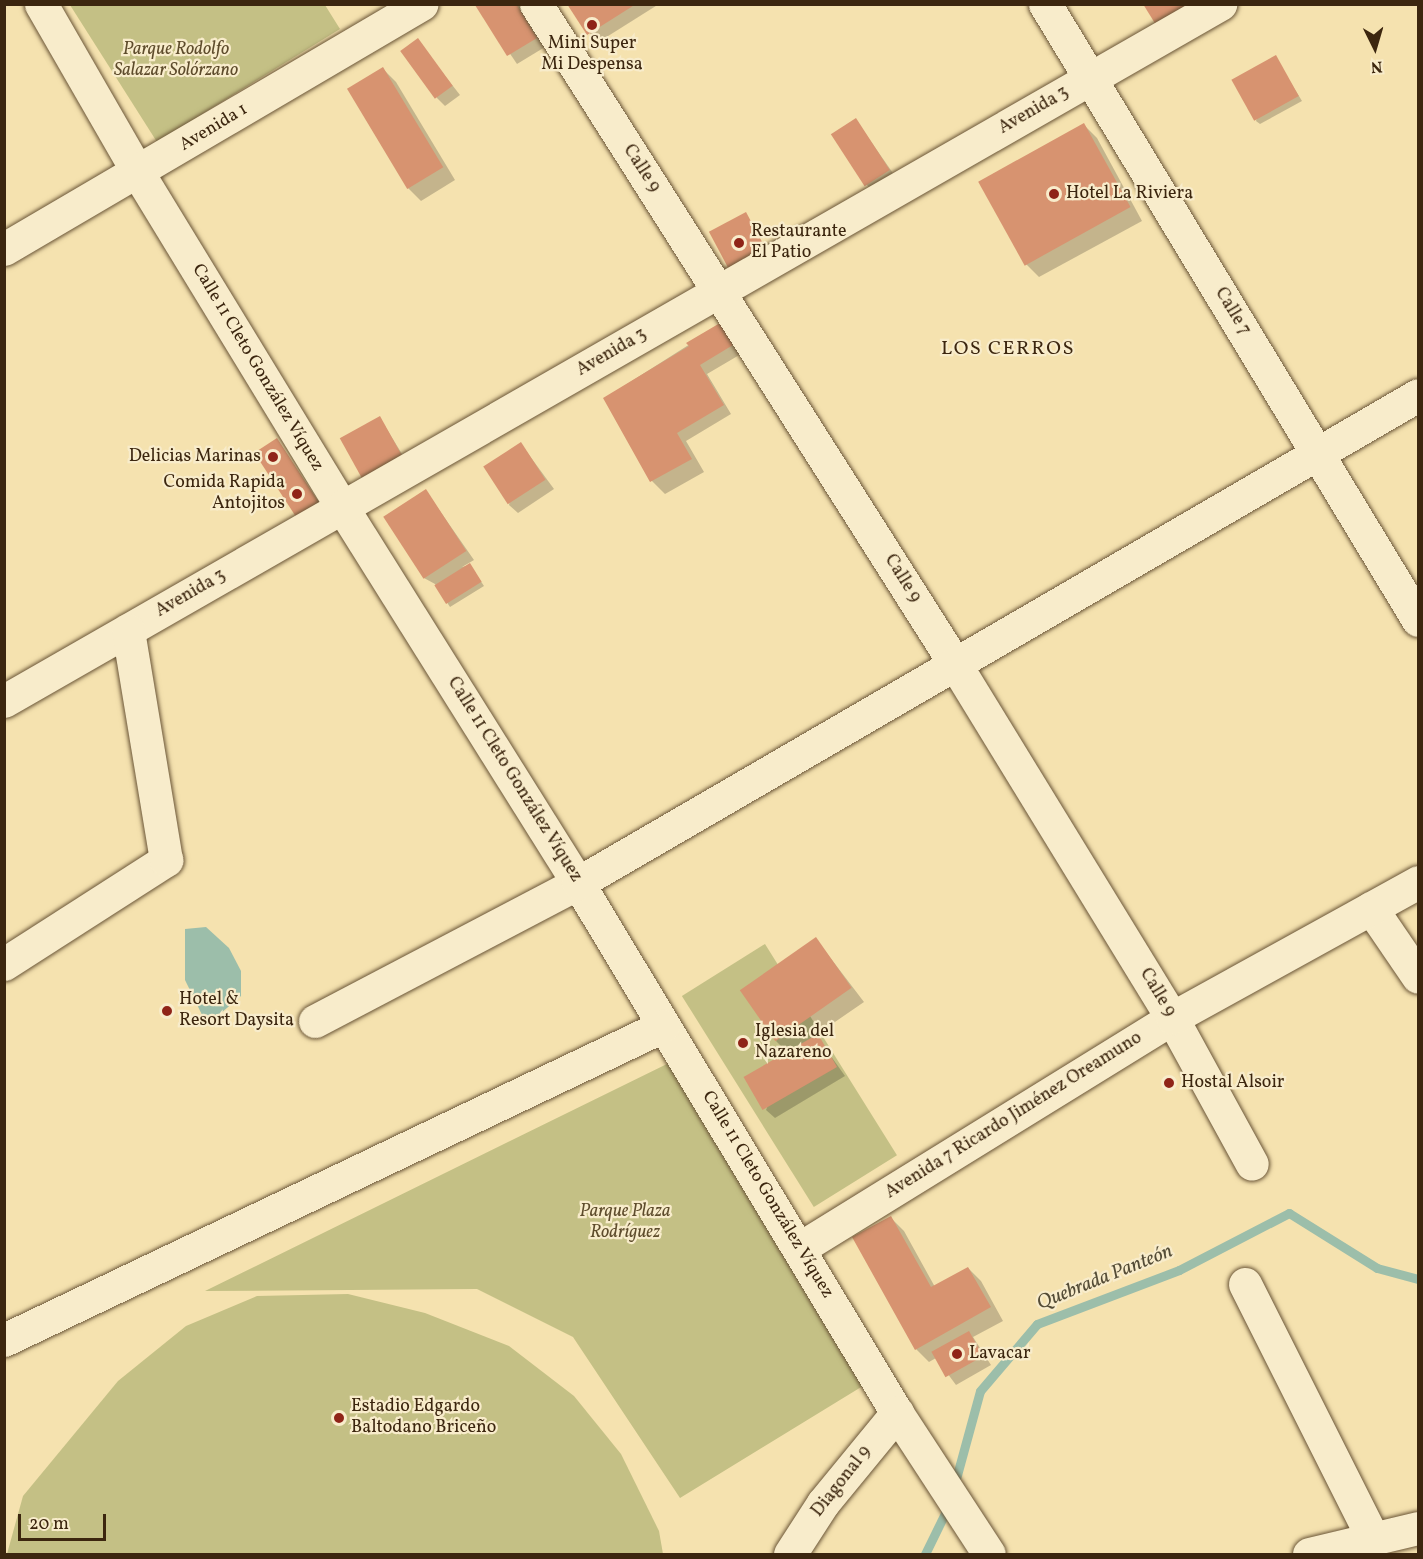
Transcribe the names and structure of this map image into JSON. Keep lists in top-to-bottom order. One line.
{"streets":{"street":["Avenida 3","Avenida 1","Calle 9","Calle 7","Calle 11 Cleto González Víquez","Avenida 7 Ricardo Jiménez Oreamuno","Diagonal 9"]},"crossings":[["Avenida 3","Calle 9"],["Avenida 3","Calle 7"],["Avenida 3","Calle 11 Cleto González Víquez"],["Avenida 1","Calle 11 Cleto González Víquez"],["Calle 9","Avenida 7 Ricardo Jiménez Oreamuno"],["Calle 11 Cleto González Víquez","Avenida 7 Ricardo Jiménez Oreamuno"],["Calle 11 Cleto González Víquez","Diagonal 9"]],"districts":["LOS CERROS"],"water":["Quebrada Panteón"],"parks":["Parque Rodolfo Salazar Solórzano","Parque Plaza Rodríguez"],"places":["Mini Super Mi Despensa","Hotel La Riviera","Restaurante El Patio","Delicias Marinas","Comida Rapida Antojitos","Hotel & Resort Daysita","Iglesia del Nazareno","Hostal Alsoir","Lavacar","Estadio Edgardo Baltodano Briceño"],"scale_bar":"20 m","north":"bottom"}
